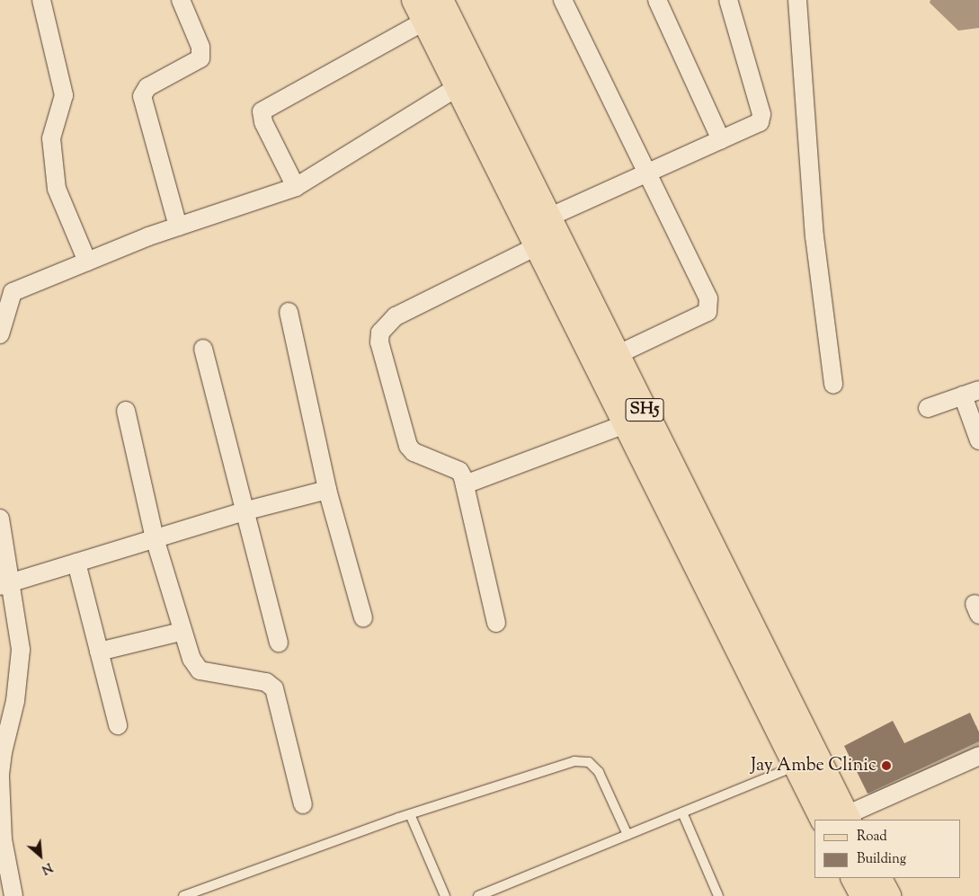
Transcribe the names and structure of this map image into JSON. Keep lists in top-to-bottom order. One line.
{"streets":{"main road":["SH5"]},"places":["Jay Ambe Clinic"],"legend":["Road","Building"],"north":"bottom right"}
